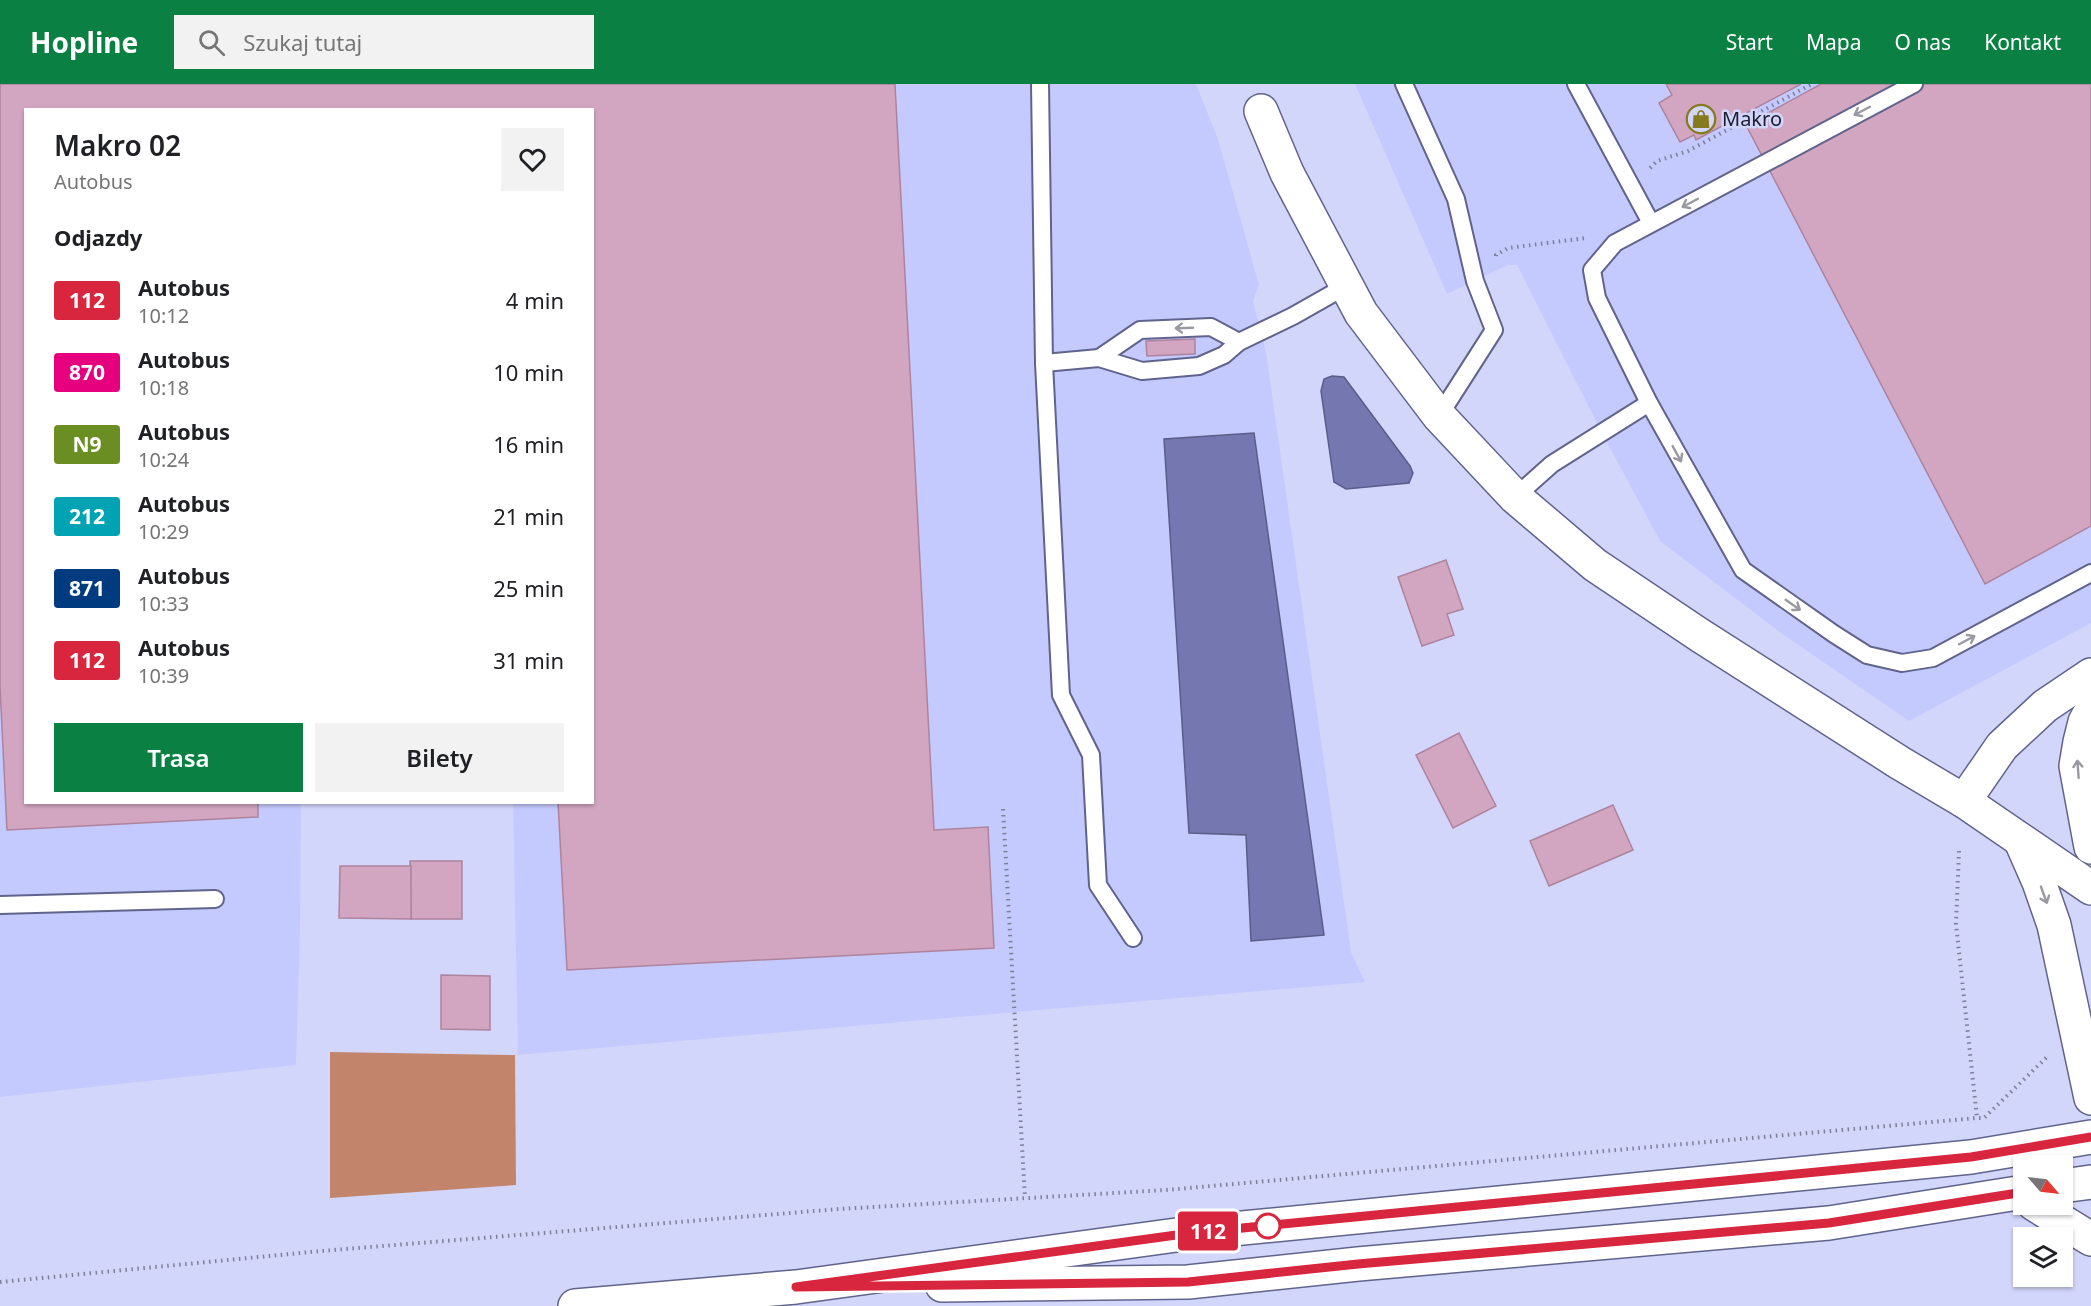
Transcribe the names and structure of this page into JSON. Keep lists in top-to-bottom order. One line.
{"places":{"shop":["Makro"]},"lines":["bus line 112"],"north":"bottom right","page":{"header":"Hopline","search":"Szukaj tutaj","nav":["Start","Mapa","O nas","Kontakt"],"on_map":"112","heading":[["Makro 02","Autobus"],"Odjazdy"],"list":[{"mark":"112","name":"Autobus","note":"10:12","value":"4 min"},{"mark":"870","name":"Autobus","note":"10:18","value":"10 min"},{"mark":"N9","name":"Autobus","note":"10:24","value":"16 min"},{"mark":"212","name":"Autobus","note":"10:29","value":"21 min"},{"mark":"871","name":"Autobus","note":"10:33","value":"25 min"},{"mark":"112","name":"Autobus","note":"10:39","value":"31 min"}],"buttons":["Trasa","Bilety"]}}
